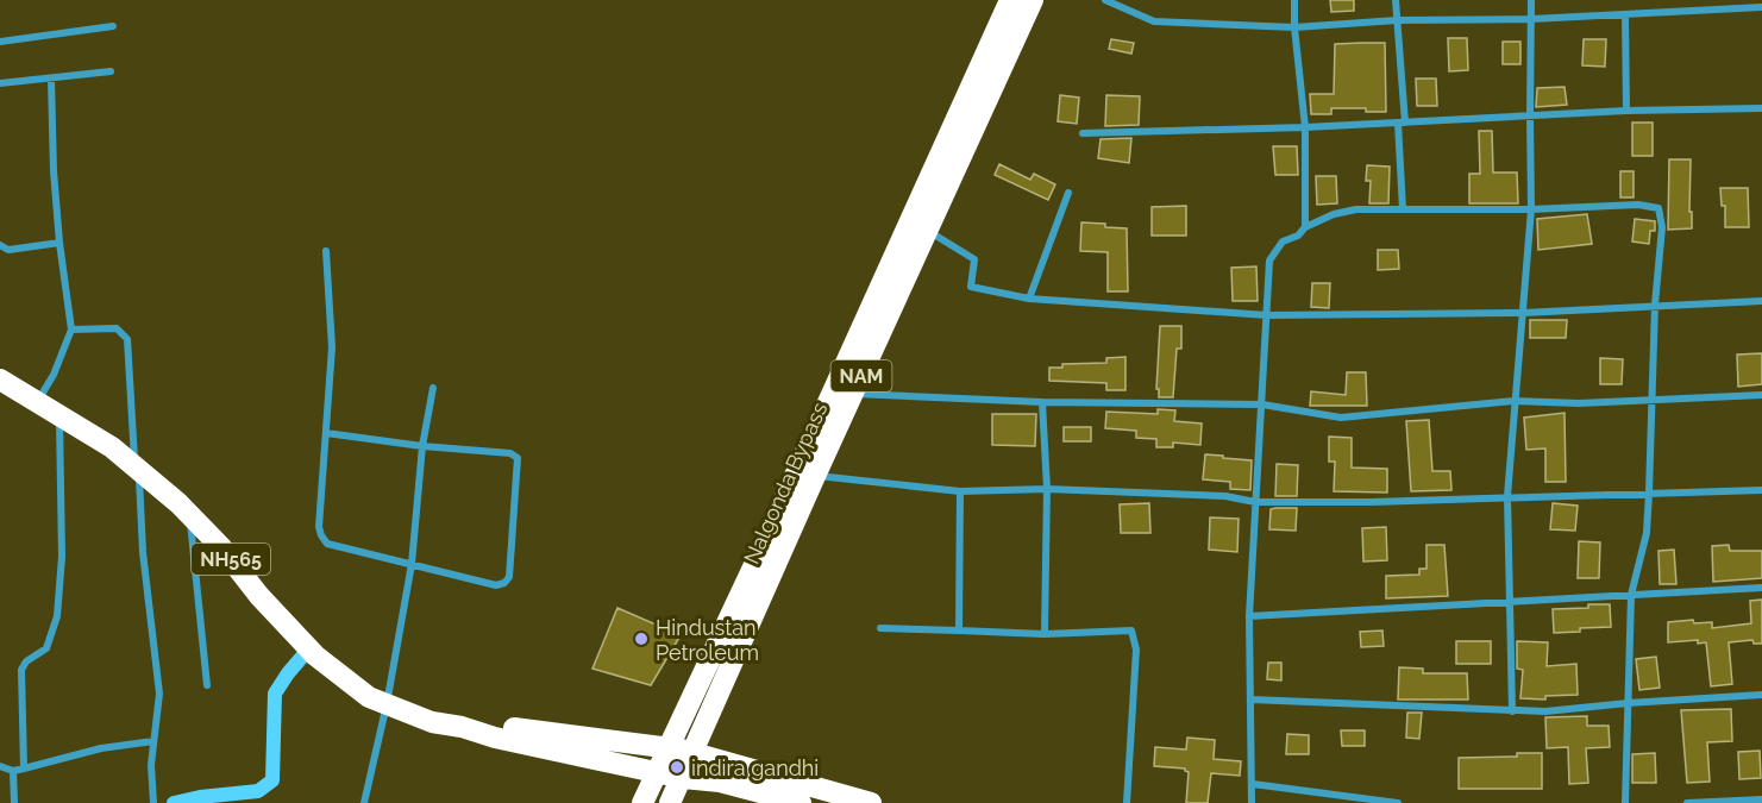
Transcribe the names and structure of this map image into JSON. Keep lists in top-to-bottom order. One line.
{"streets":{"highway":["NAM","Nalgonda Bypass","NH565"]},"crossings":[["NAM","Nalgonda Bypass"],["NAM","NH565"],["Nalgonda Bypass","NH565"]],"places":["Hindustan Petroleum","indira gandhi"]}
